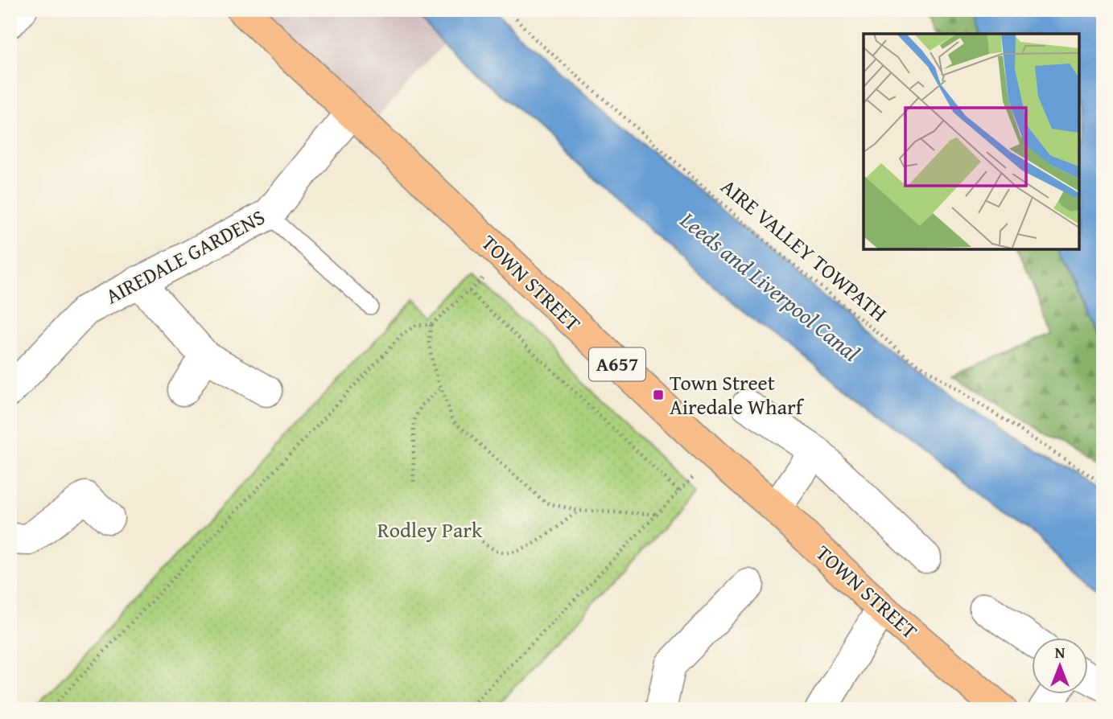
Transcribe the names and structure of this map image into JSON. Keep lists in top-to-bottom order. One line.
{"streets":{"main road":["TOWN STREET","A657"],"street":["AIREDALE GARDENS"],"path":["AIRE VALLEY TOWPATH"]},"crossings":[["AIREDALE GARDENS","TOWN STREET"]],"water":["Leeds and Liverpool Canal"],"parks":["Rodley Park"],"places":{"transit":["Town Street Airedale Wharf"]},"north":"top"}
